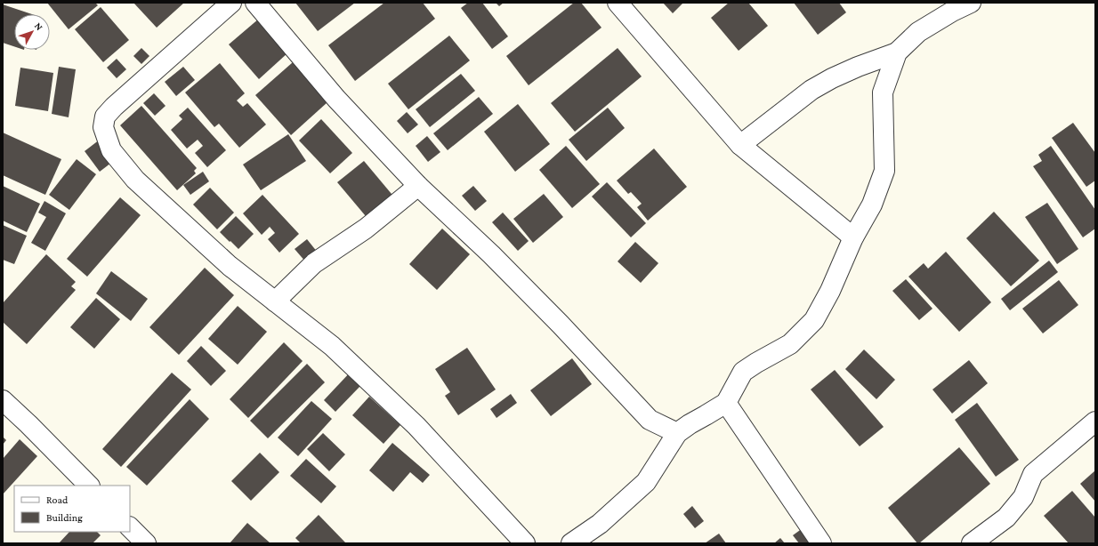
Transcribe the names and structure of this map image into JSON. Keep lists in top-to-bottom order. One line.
{"legend":["Road","Building"],"north":"top right"}
